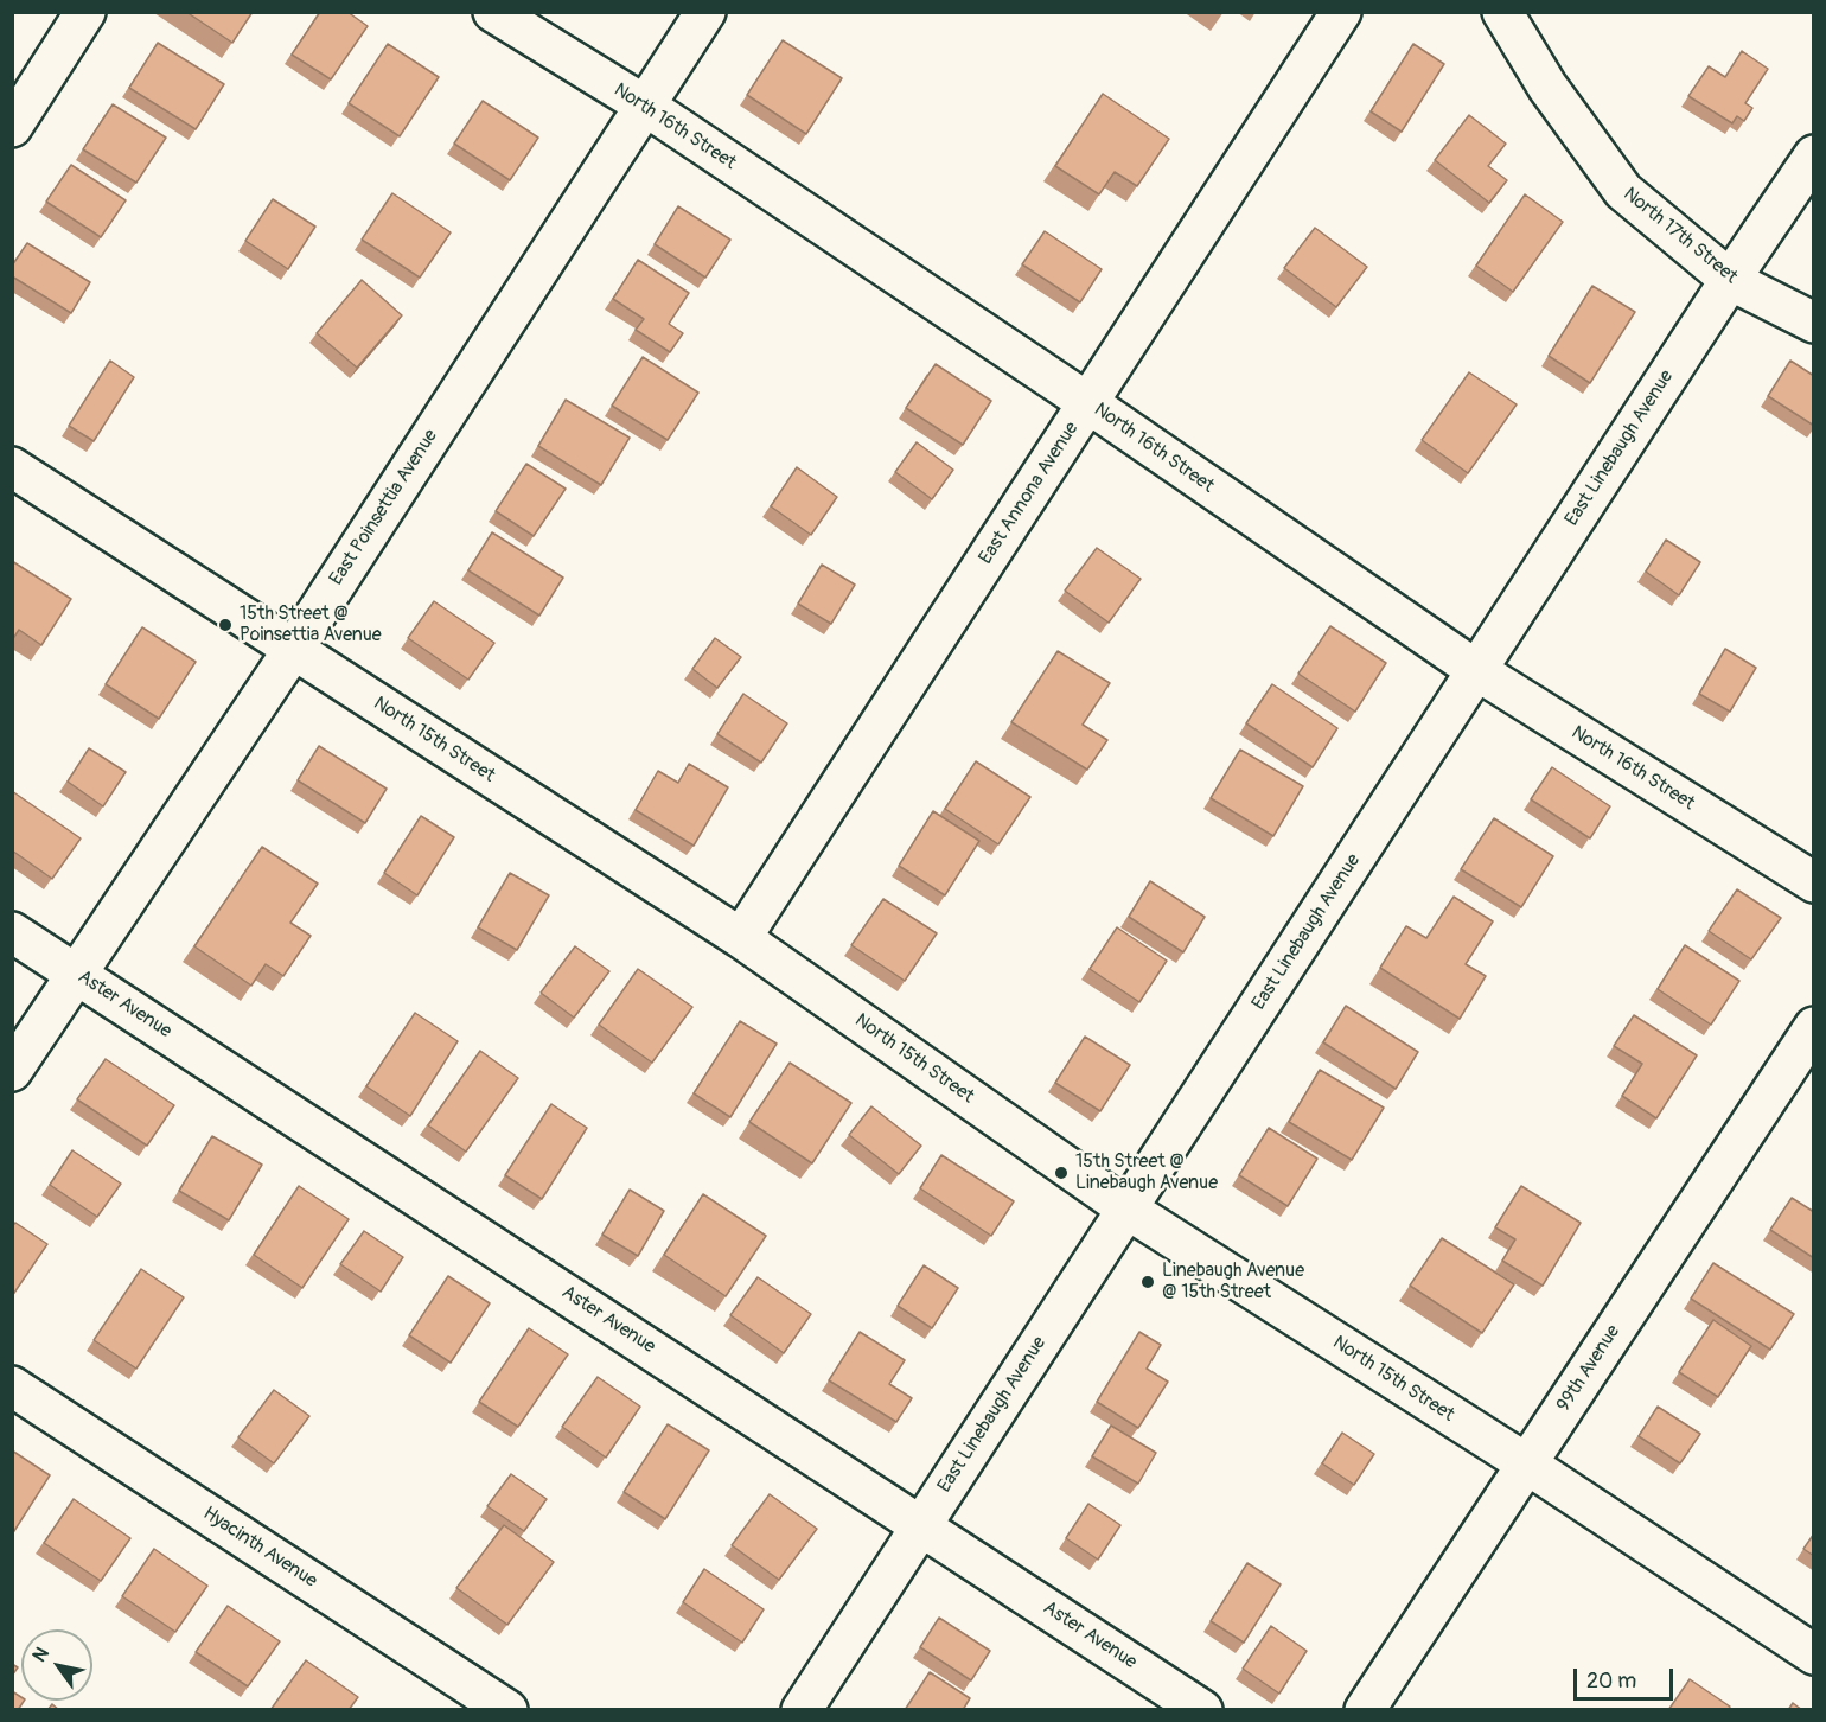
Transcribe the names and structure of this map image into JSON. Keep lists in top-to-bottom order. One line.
{"streets":{"street":["North 16th Street","North 17th Street","East Linebaugh Avenue","East Annona Avenue","East Poinsettia Avenue","North 15th Street","Aster Avenue","99th Avenue","Hyacinth Avenue"]},"crossings":[["North 16th Street","East Linebaugh Avenue"],["North 16th Street","East Annona Avenue"],["North 16th Street","East Poinsettia Avenue"],["North 17th Street","East Linebaugh Avenue"],["East Linebaugh Avenue","North 15th Street"],["East Linebaugh Avenue","Aster Avenue"],["East Annona Avenue","North 15th Street"],["East Poinsettia Avenue","North 15th Street"],["East Poinsettia Avenue","Aster Avenue"],["North 15th Street","99th Avenue"]],"places":["15th Street @ Poinsettia Avenue","15th Street @ Linebaugh Avenue","Linebaugh Avenue @ 15th Street"],"scale_bar":"20 m","north":"top left"}
